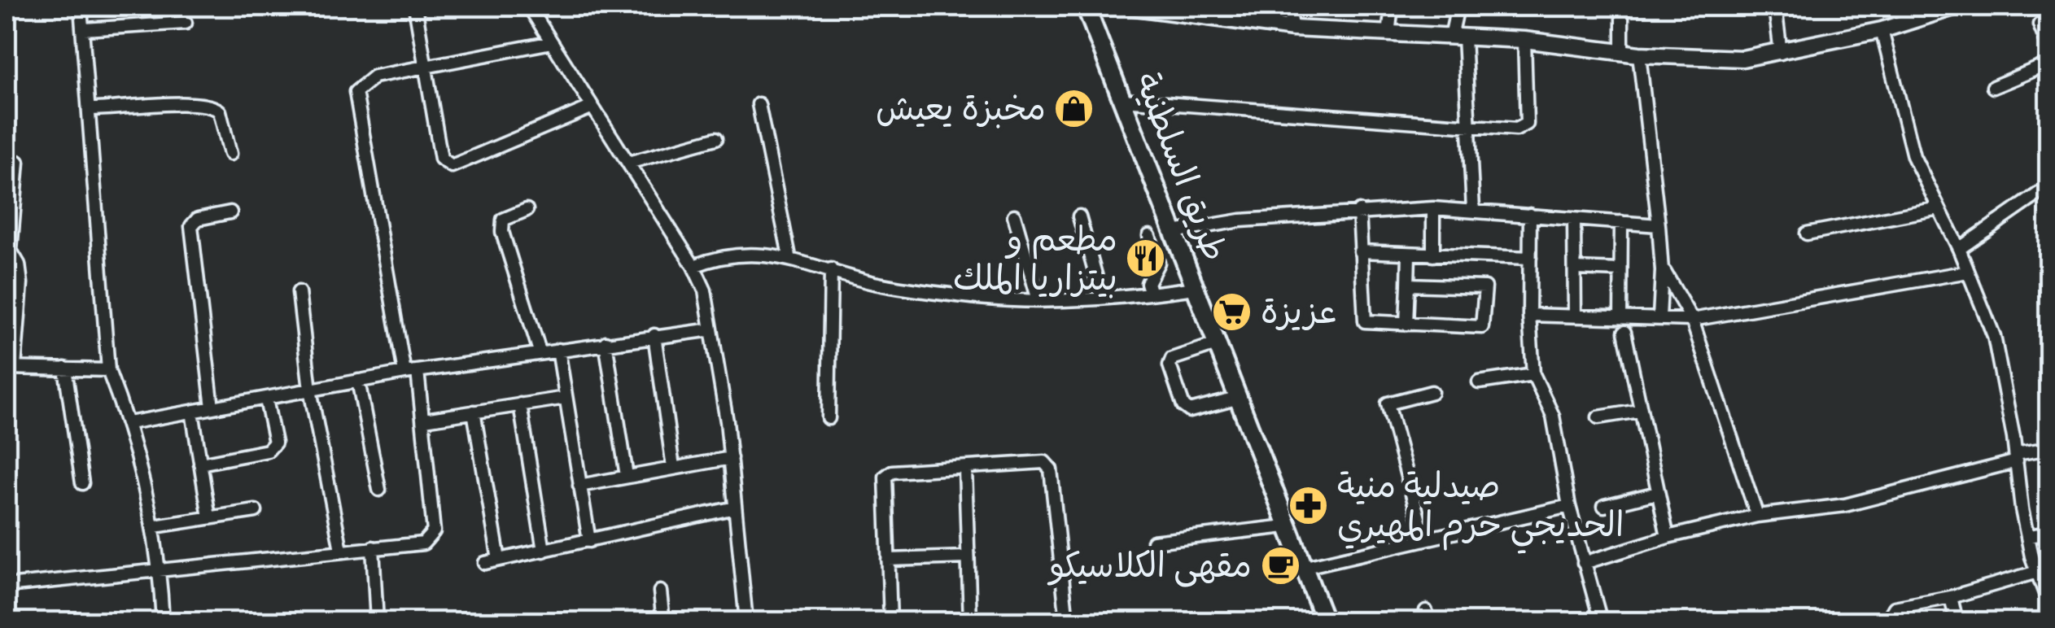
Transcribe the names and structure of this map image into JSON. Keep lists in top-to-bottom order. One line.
{"streets":{"main road":["طريق السلطنية"]},"places":{"shop":["مخبزة يعيش"],"restaurant":["مطعم و بيتزاريا الملك"],"supermarket":["عزيزة"],"pharmacy":["صيدلية منية الحديجي حرم المهيري"],"cafe":["مقهى الكلاسيكو"]}}
